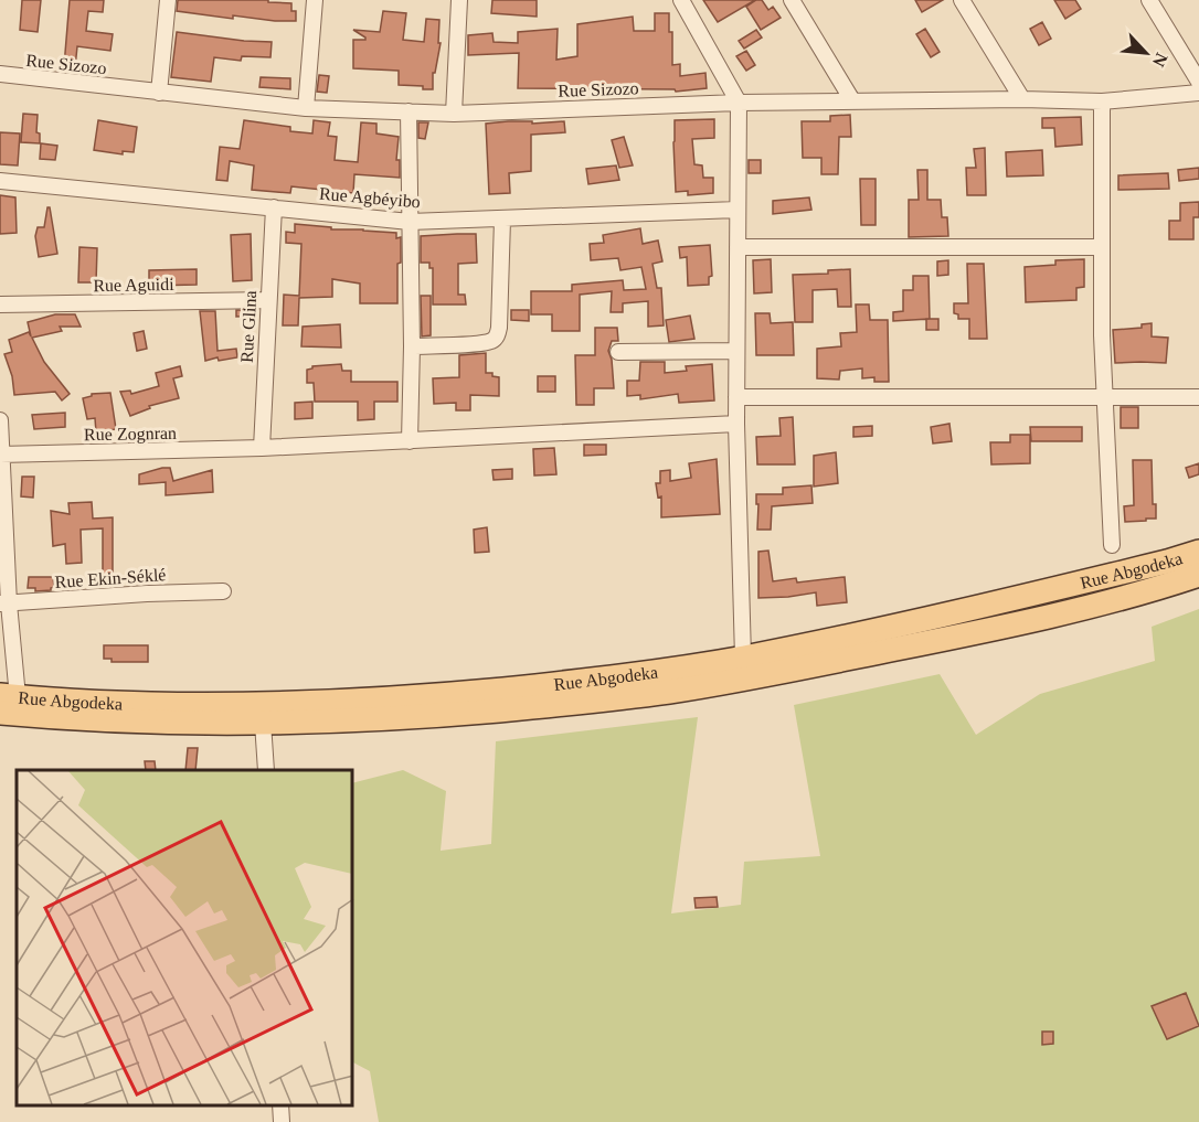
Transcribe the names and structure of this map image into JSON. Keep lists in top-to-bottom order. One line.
{"streets":{"main road":["Rue Abgodeka"],"street":["Rue Sizozo","Rue Agbéyibo","Rue Aguidi","Rue Glina","Rue Zognran","Rue Ekin-Séklé"]},"crossings":[["Rue Agbéyibo","Rue Glina"],["Rue Aguidi","Rue Glina"],["Rue Glina","Rue Zognran"]],"north":"bottom right"}
